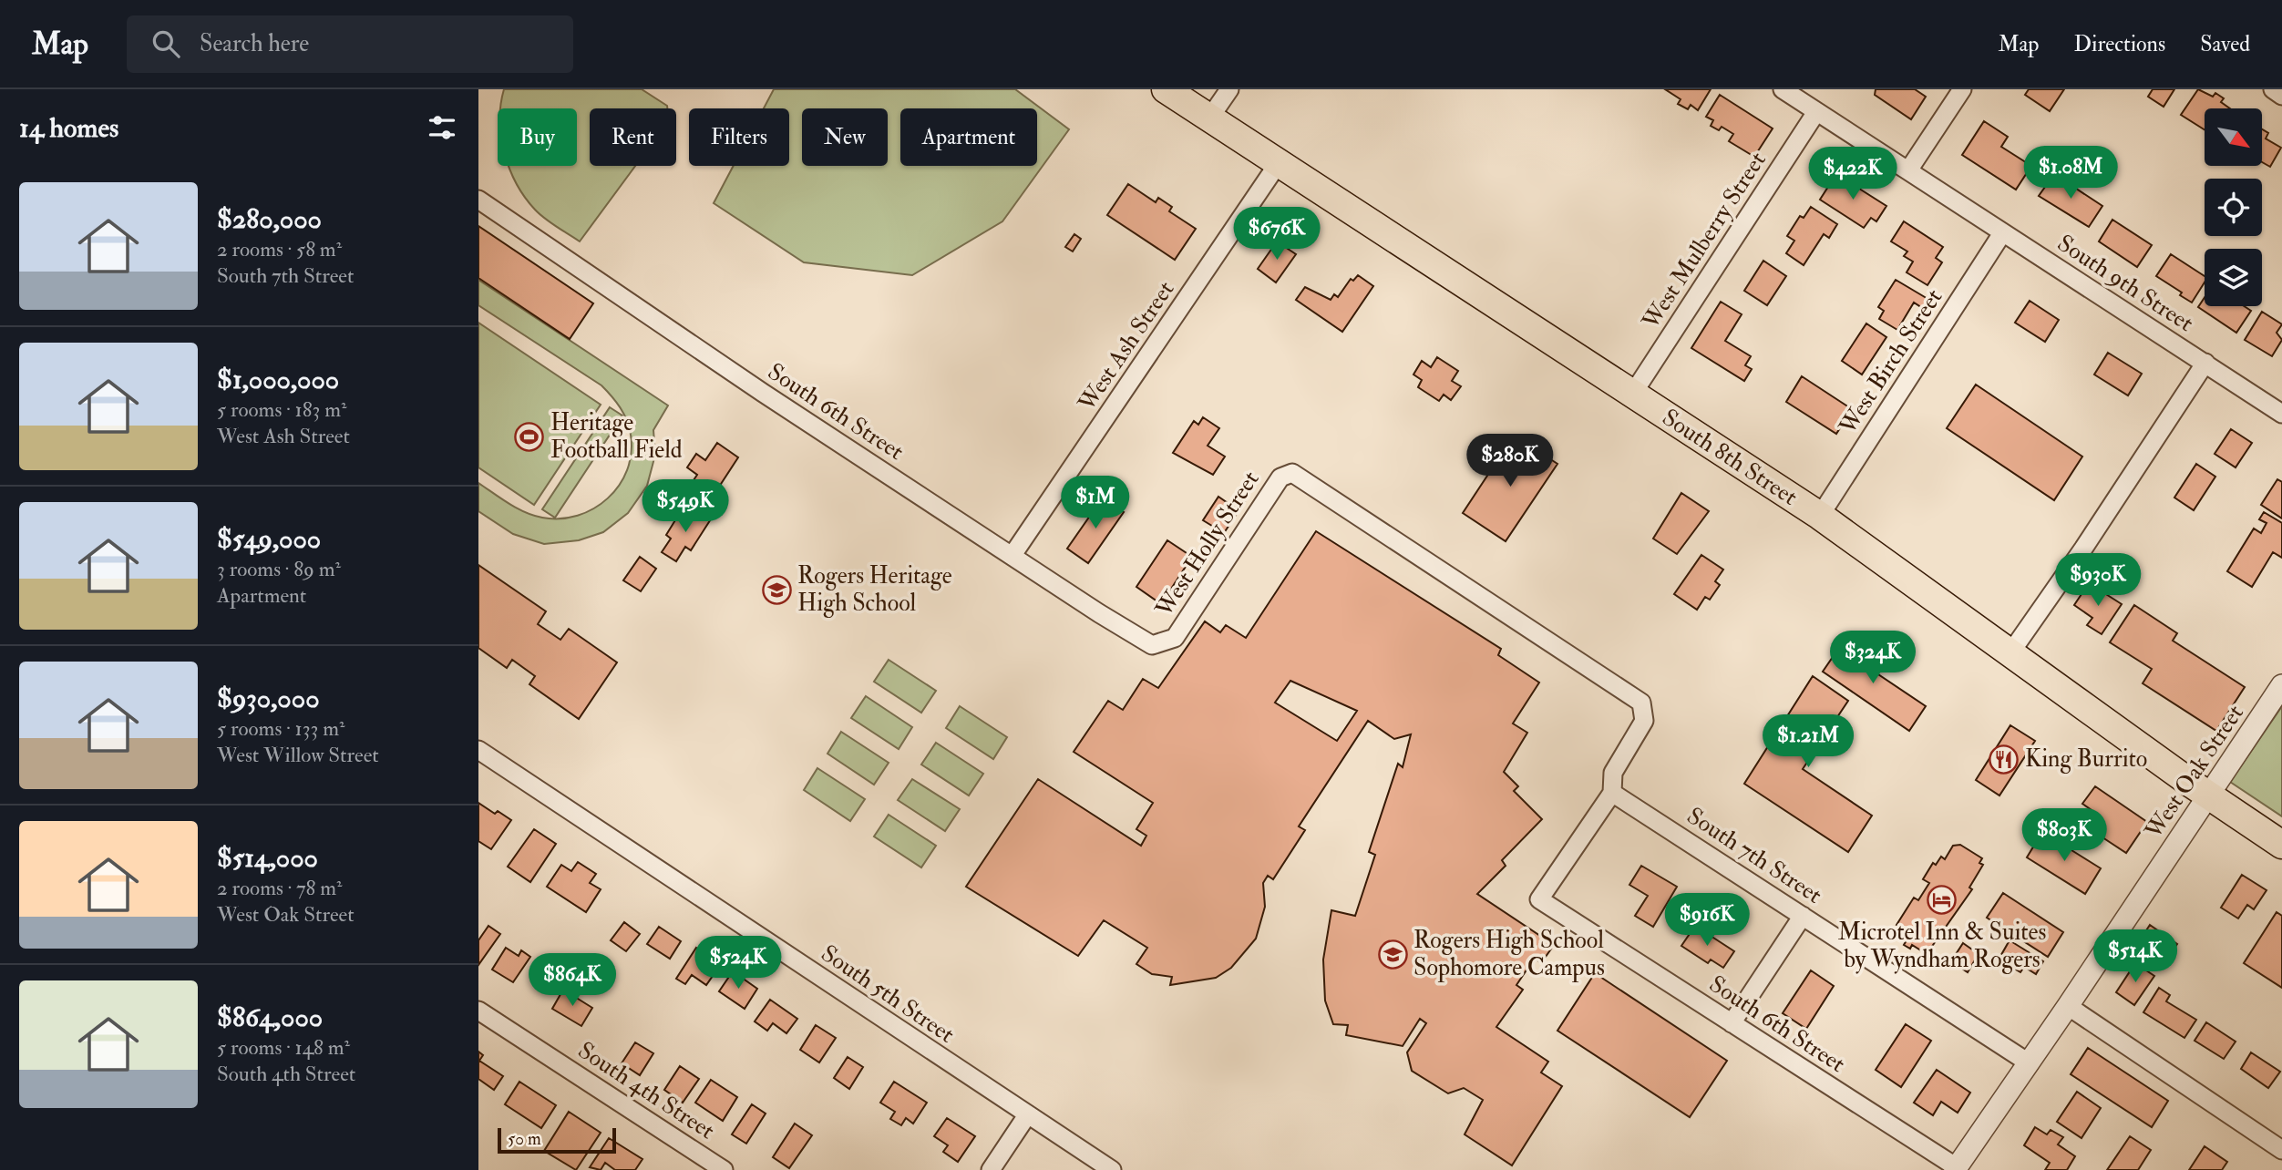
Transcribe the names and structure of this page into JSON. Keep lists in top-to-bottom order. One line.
{"streets":{"main road":["South 8th Street"],"street":["West Mulberry Street","South 9th Street","West Ash Street","West Birch Street","South 6th Street","West Holly Street","West Oak Street","South 7th Street","South 5th Street","South 4th Street"]},"crossings":[["West Mulberry Street","South 9th Street"],["West Mulberry Street","South 8th Street"],["South 9th Street","West Birch Street"],["West Ash Street","South 6th Street"],["West Ash Street","South 8th Street"],["West Birch Street","South 8th Street"],["South 6th Street","West Holly Street"],["South 6th Street","West Oak Street"],["South 6th Street","South 7th Street"],["South 8th Street","West Oak Street"],["West Holly Street","South 7th Street"],["West Oak Street","South 7th Street"]],"places":{"sports":["Heritage Football Field"],"school or university":["Rogers Heritage High School","Rogers High School Sophomore Campus"],"restaurant":["King Burrito"],"hotel":["Microtel Inn & Suites by Wyndham Rogers"]},"scale_bar":"50 m","north":"bottom right","page":{"header":"Map","search":"Search here","nav":["Map","Directions","Saved"],"heading":"14 homes","chip":["Buy","Rent","Filters","New","Apartment"],"price":["$1.08M","$422K","$676K","$280K","$1M","$549K","$930K","$324K","$1.21M","$803K","$916K","$514K","$524K","$864K"],"list":[{"name":"$280,000","note":"2 rooms · 58 m² · South 7th Street"},{"name":"$1,000,000","note":"5 rooms · 183 m² · West Ash Street"},{"name":"$549,000","note":"3 rooms · 89 m² · Apartment"},{"name":"$930,000","note":"5 rooms · 133 m² · West Willow Street"},{"name":"$514,000","note":"2 rooms · 78 m² · West Oak Street"},{"name":"$864,000","note":"5 rooms · 148 m² · South 4th Street"}],"scale":"50 m"}}
